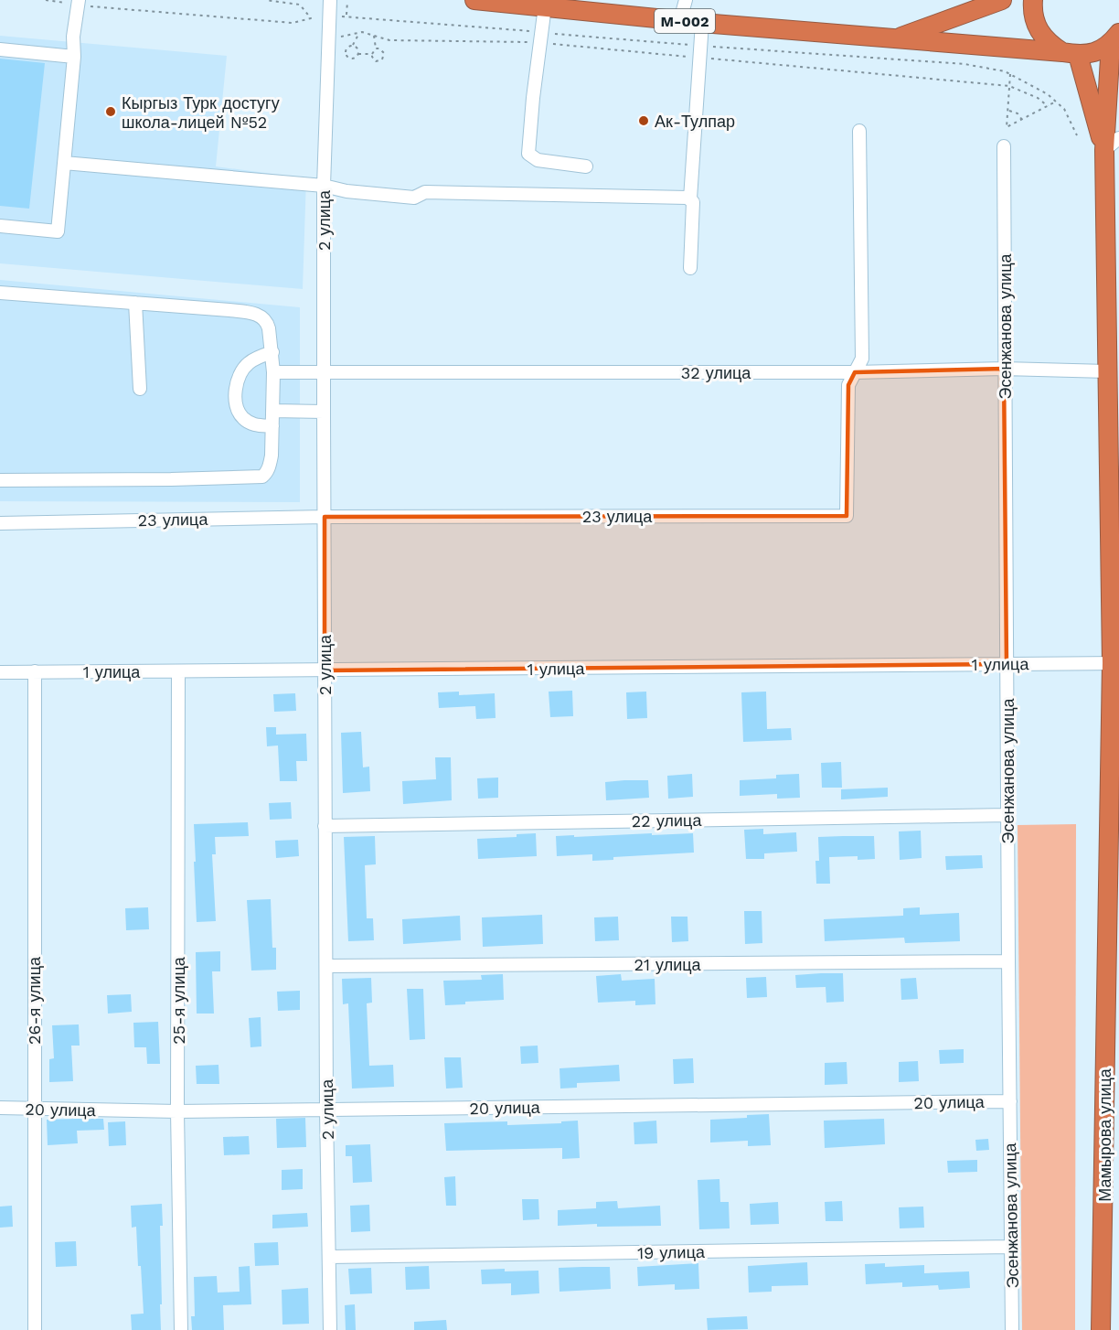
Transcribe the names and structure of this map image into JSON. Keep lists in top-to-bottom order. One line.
{"streets":{"highway":["M-002","Мамырова улица"],"street":["2 улица","Эсенжанова улица","32 улица","23 улица","1 улица","22 улица","21 улица","26-я улица","25-я улица","20 улица","19 улица"]},"crossings":[["2 улица","32 улица"],["2 улица","23 улица"],["2 улица","1 улица"],["2 улица","22 улица"],["2 улица","21 улица"],["2 улица","20 улица"],["2 улица","19 улица"],["Эсенжанова улица","32 улица"],["Эсенжанова улица","1 улица"],["Эсенжанова улица","22 улица"],["Эсенжанова улица","21 улица"],["Эсенжанова улица","20 улица"],["Эсенжанова улица","19 улица"],["32 улица","23 улица"],["32 улица","Мамырова улица"],["1 улица","26-я улица"],["1 улица","25-я улица"],["1 улица","Мамырова улица"],["26-я улица","20 улица"],["25-я улица","20 улица"]],"places":["Кыргыз Турк достугу школа-лицей №52","Ак-Тулпар"]}
